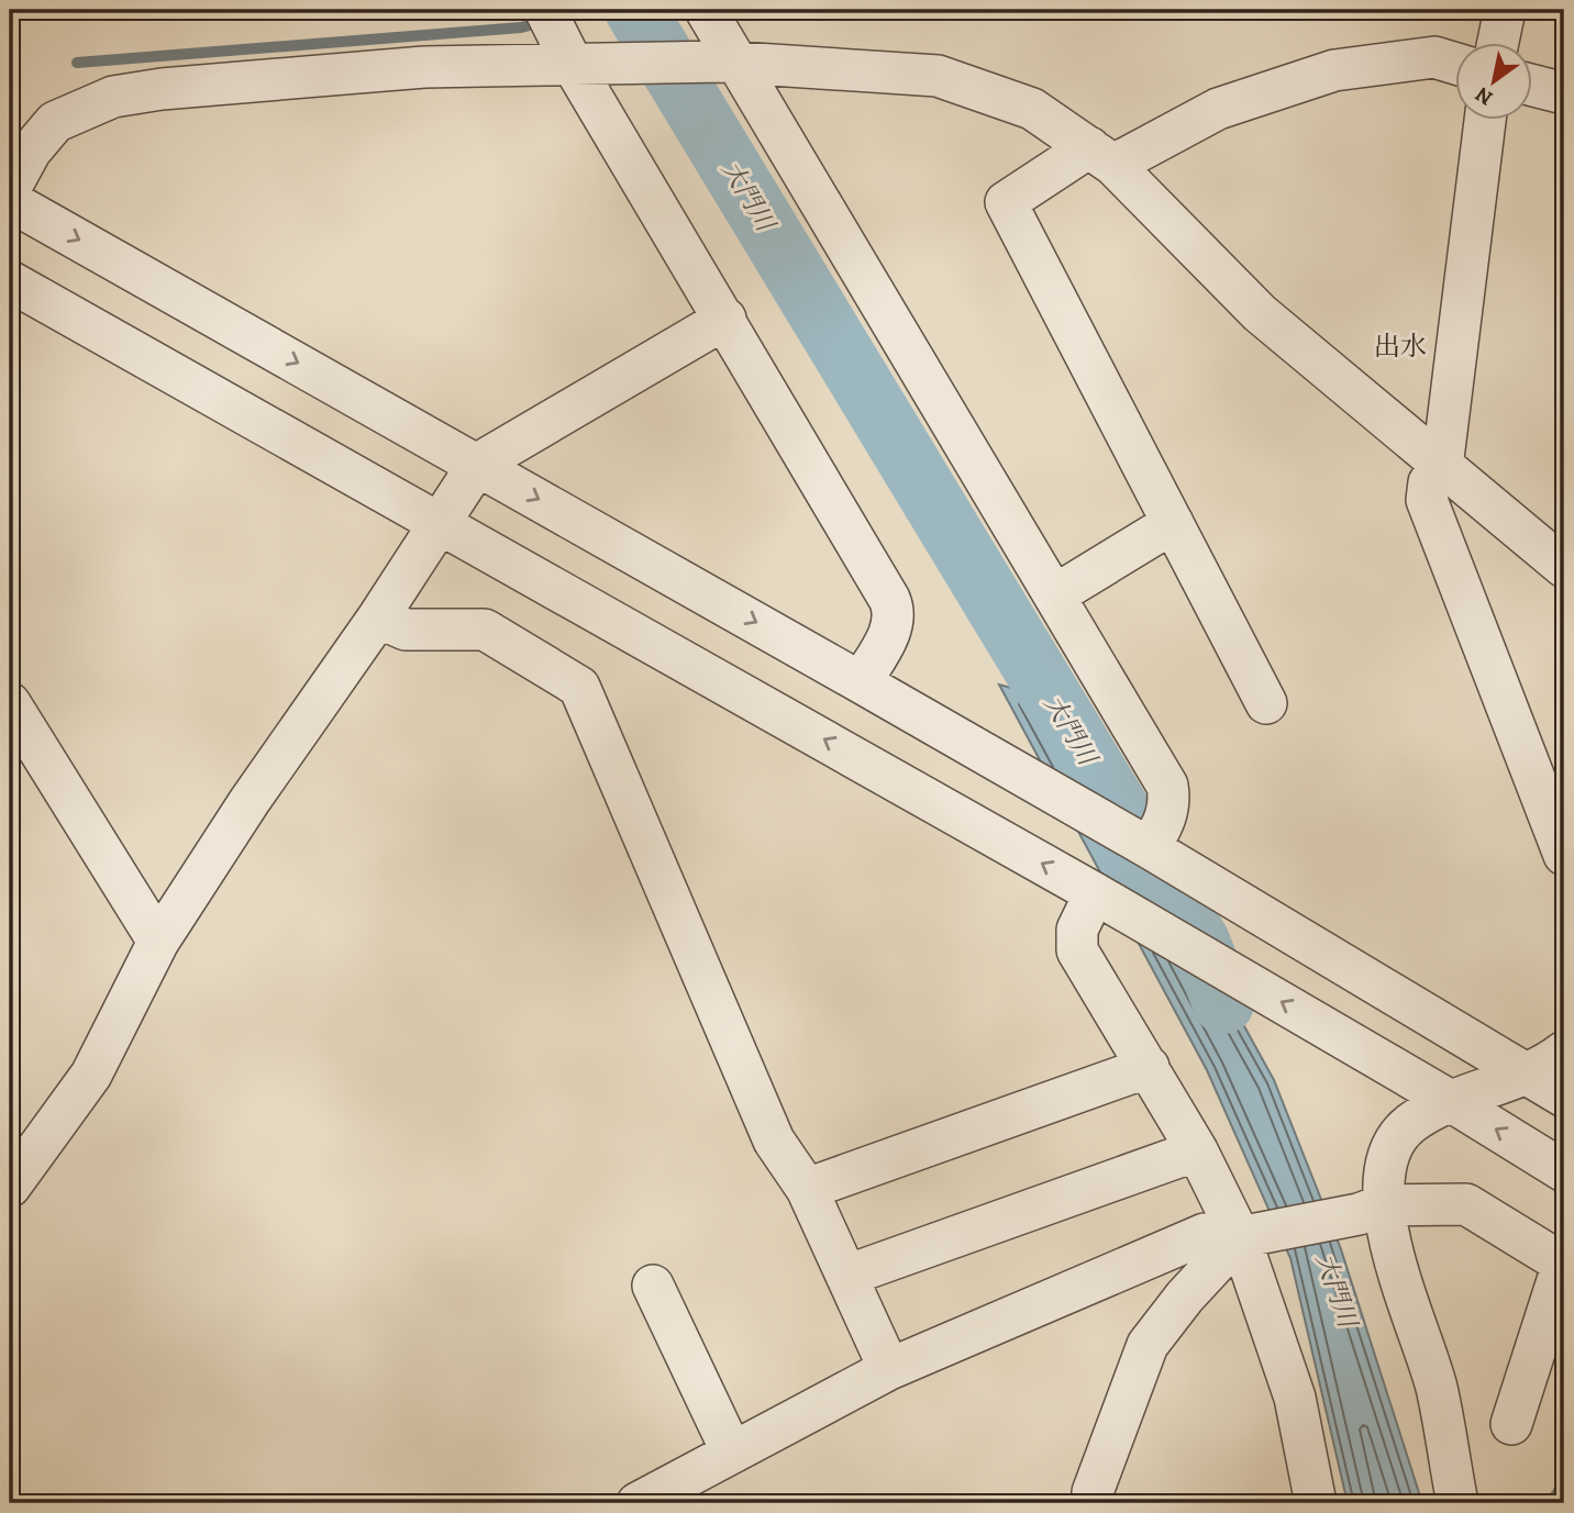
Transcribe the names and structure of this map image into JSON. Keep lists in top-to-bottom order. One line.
{"districts":["出水"],"water":["大門川"],"north":"bottom left"}
